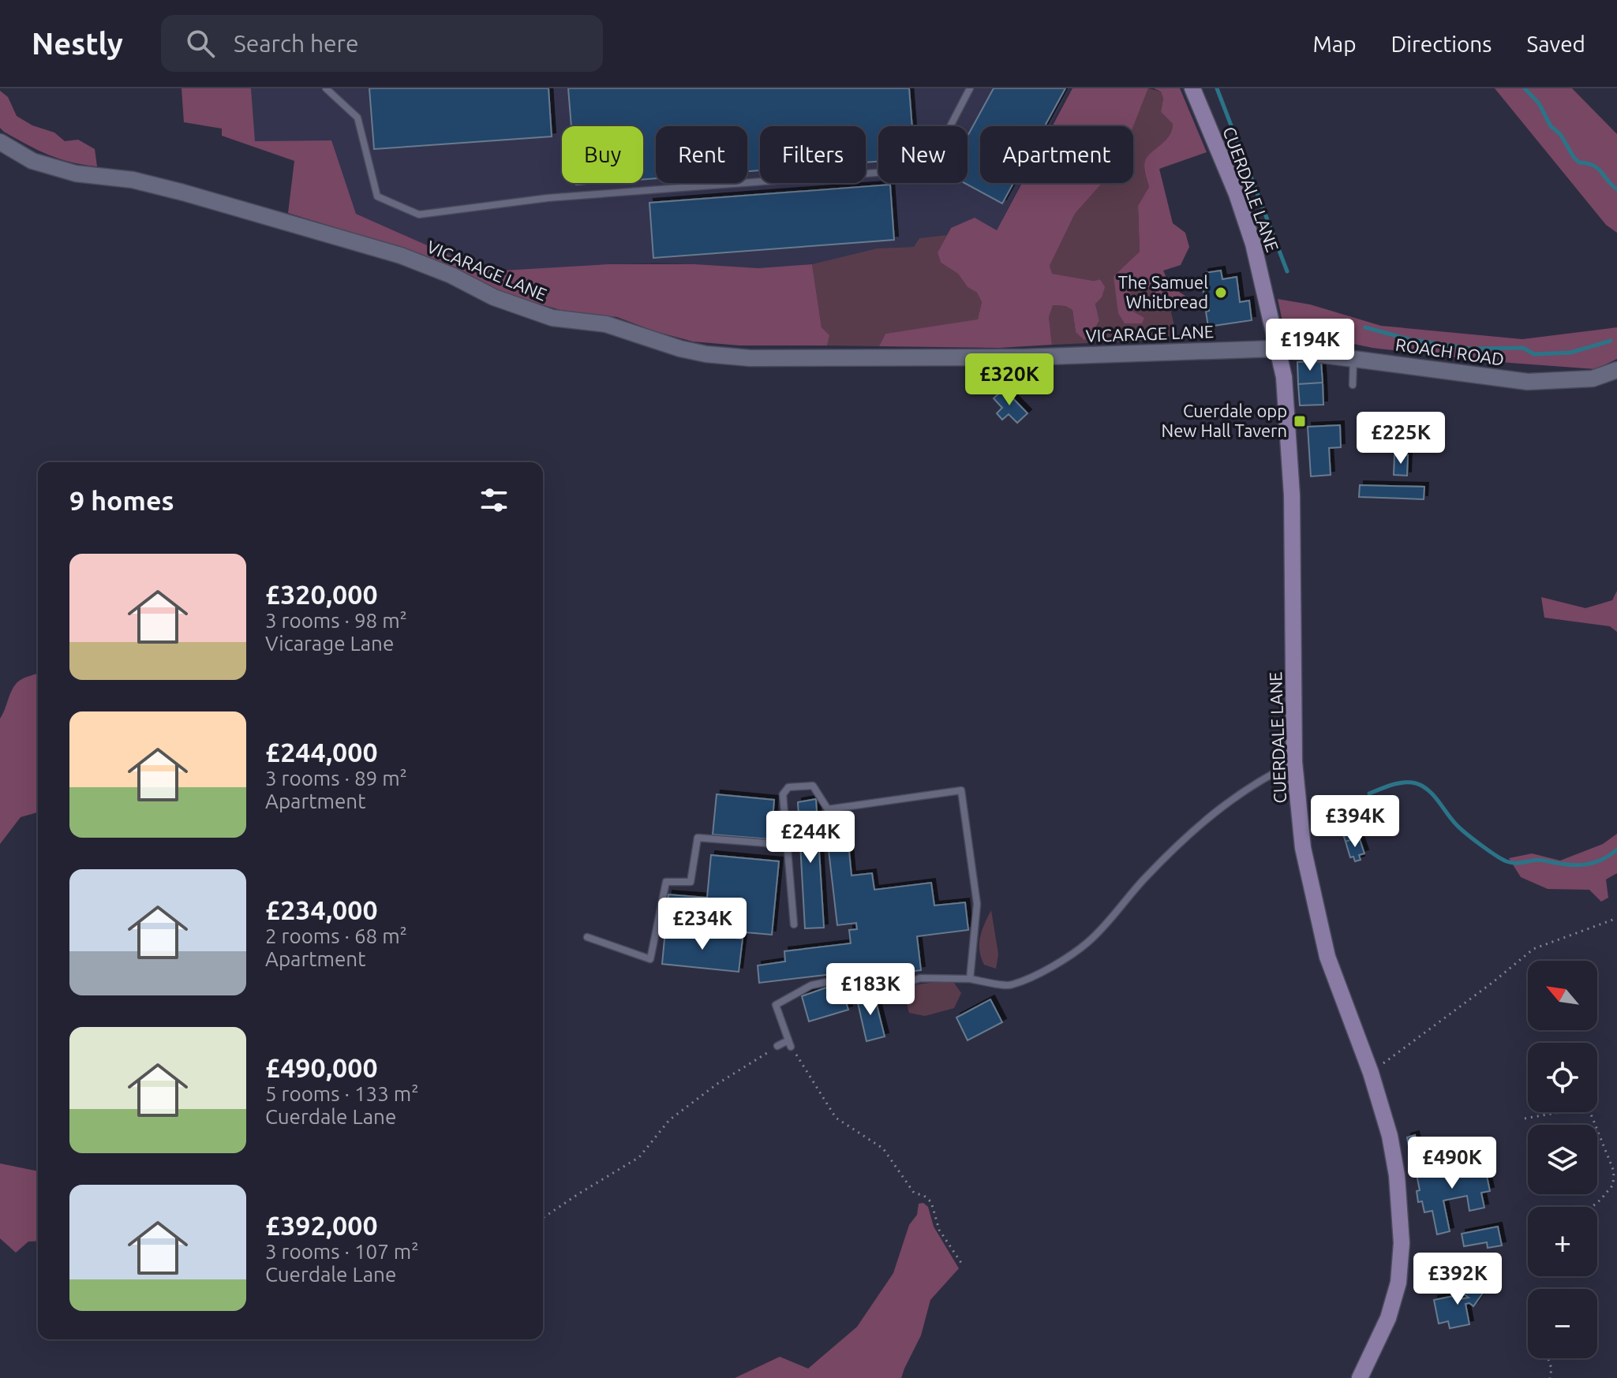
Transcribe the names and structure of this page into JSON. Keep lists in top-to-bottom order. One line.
{"streets":{"main road":["CUERDALE LANE"],"street":["VICARAGE LANE","ROACH ROAD"]},"crossings":[["CUERDALE LANE","VICARAGE LANE"],["CUERDALE LANE","ROACH ROAD"],["VICARAGE LANE","ROACH ROAD"]],"places":{"other":["The Samuel Whitbread"],"transit":["Cuerdale opp New Hall Tavern"]},"north":"top left","page":{"header":"Nestly","search":"Search here","nav":["Map","Directions","Saved"],"chip":["Buy","Rent","Filters","New","Apartment"],"price":["£194K","£320K","£225K","£394K","£244K","£234K","£183K","£490K","£392K"],"heading":"9 homes","list":[{"name":"£320,000","note":"3 rooms · 98 m² · Vicarage Lane"},{"name":"£244,000","note":"3 rooms · 89 m² · Apartment"},{"name":"£234,000","note":"2 rooms · 68 m² · Apartment"},{"name":"£490,000","note":"5 rooms · 133 m² · Cuerdale Lane"},{"name":"£392,000","note":"3 rooms · 107 m² · Cuerdale Lane"}],"map_buttons":["+","−"]}}
